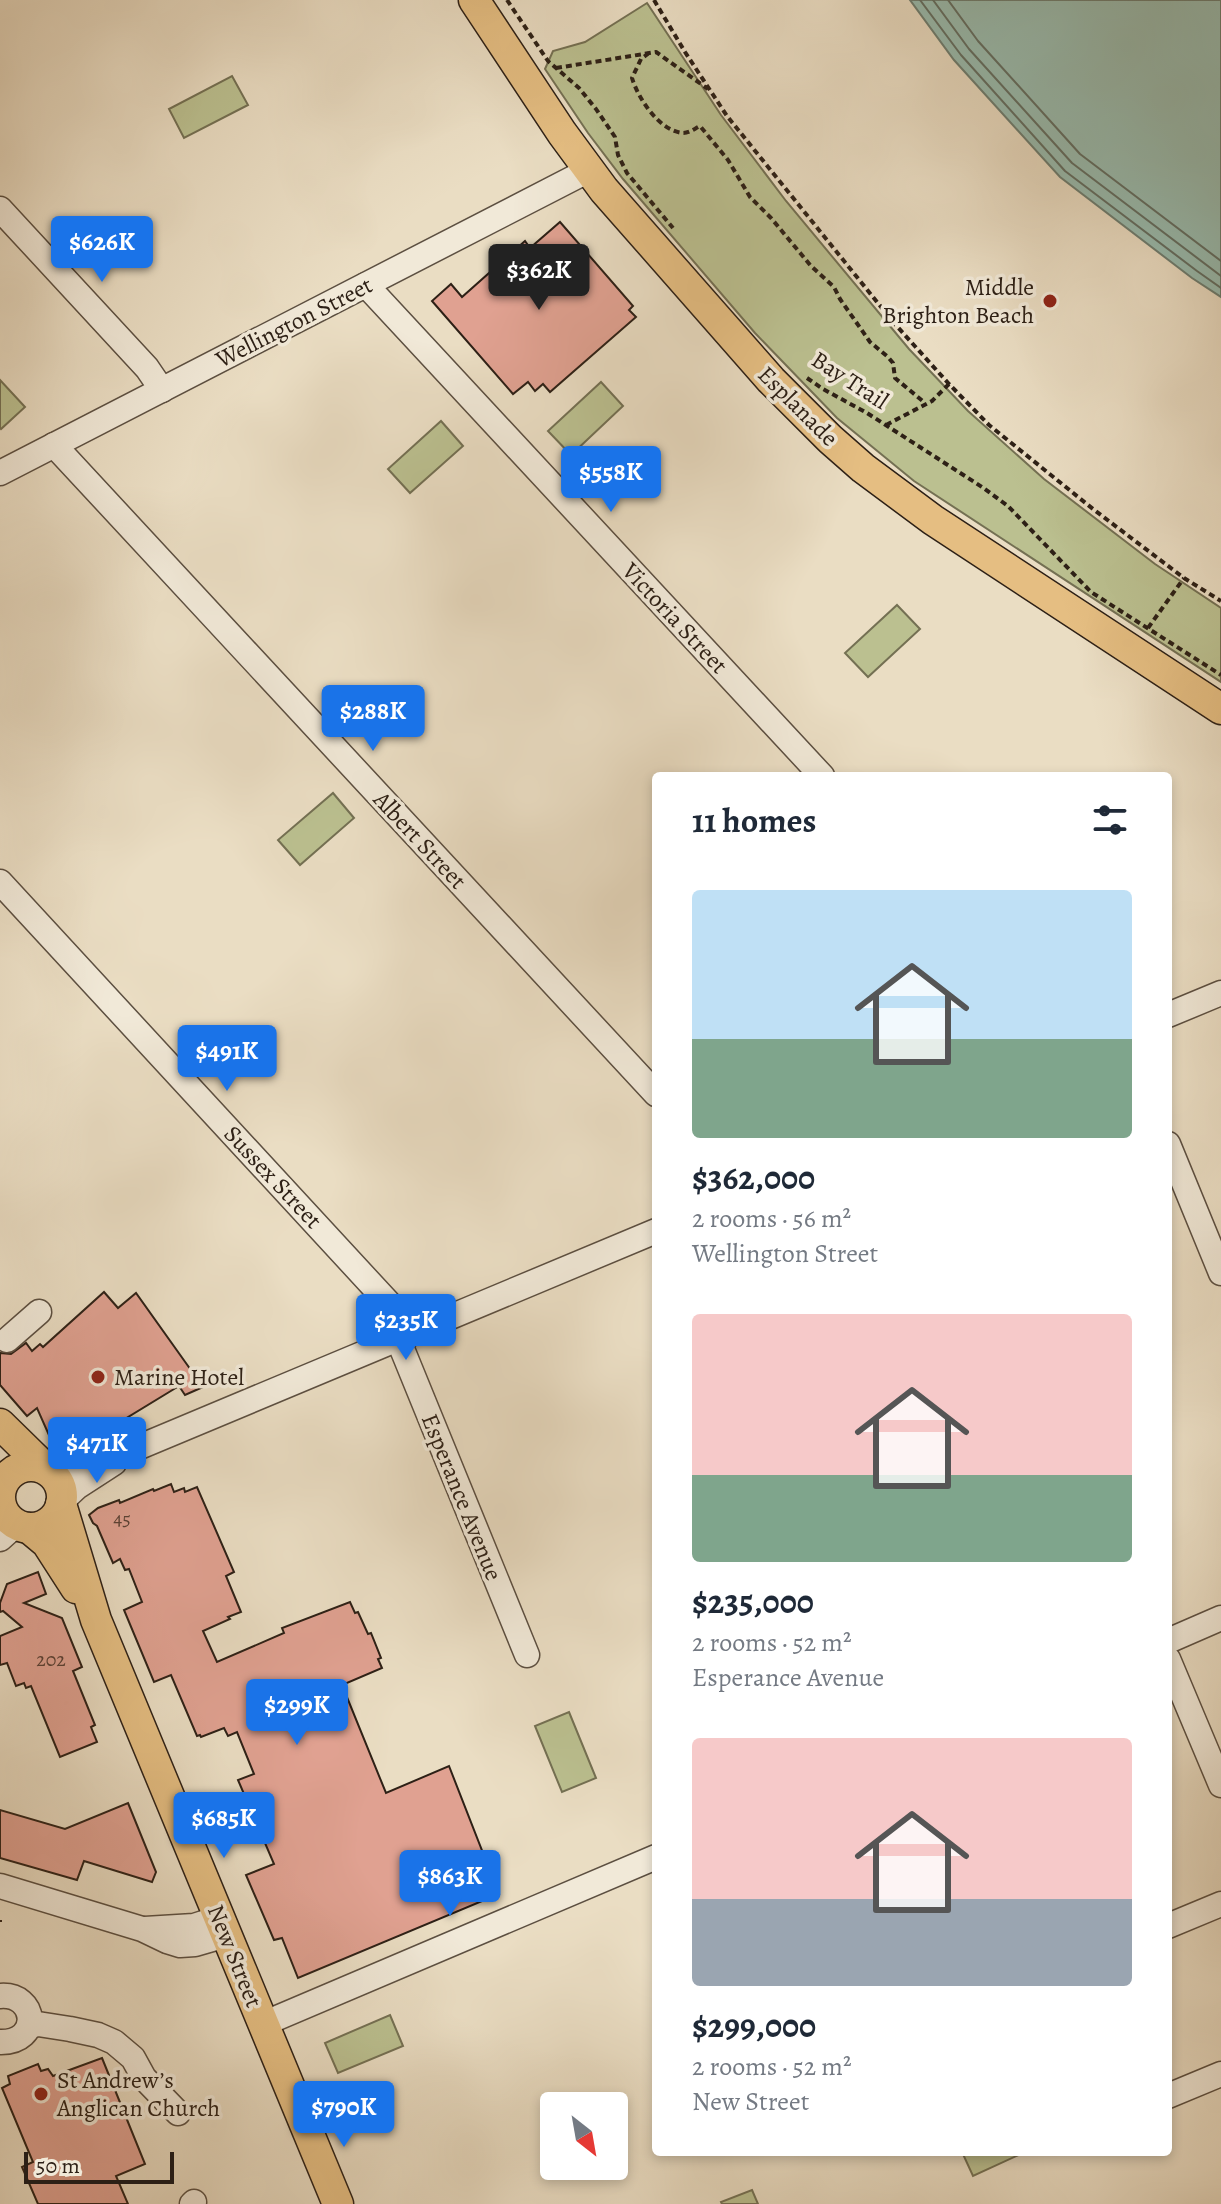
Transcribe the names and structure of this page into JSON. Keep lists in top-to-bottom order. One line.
{"streets":{"main road":["Esplanade","New Street"],"street":["Wellington Street","Victoria Street","Albert Street","Sussex Street","Esperance Avenue"],"path":["Bay Trail"]},"crossings":[["Wellington Street","Esplanade"],["Wellington Street","Victoria Street"],["Wellington Street","Albert Street"],["Sussex Street","Esperance Avenue"]],"places":["Middle Brighton Beach","Marine Hotel","St Andrew’s Anglican Church"],"house_numbers":["45","202"],"scale_bar":"50 m","north":"bottom right","page":{"price":["$626K","$362K","$558K","$288K","$491K","$235K","$471K","$299K","$685K","$863K","$790K"],"heading":"11 homes","list":[{"name":"$362,000","note":"2 rooms · 56 m² · Wellington Street"},{"name":"$235,000","note":"2 rooms · 52 m² · Esperance Avenue"},{"name":"$299,000","note":"2 rooms · 52 m² · New Street"}],"scale":"50 m"}}
